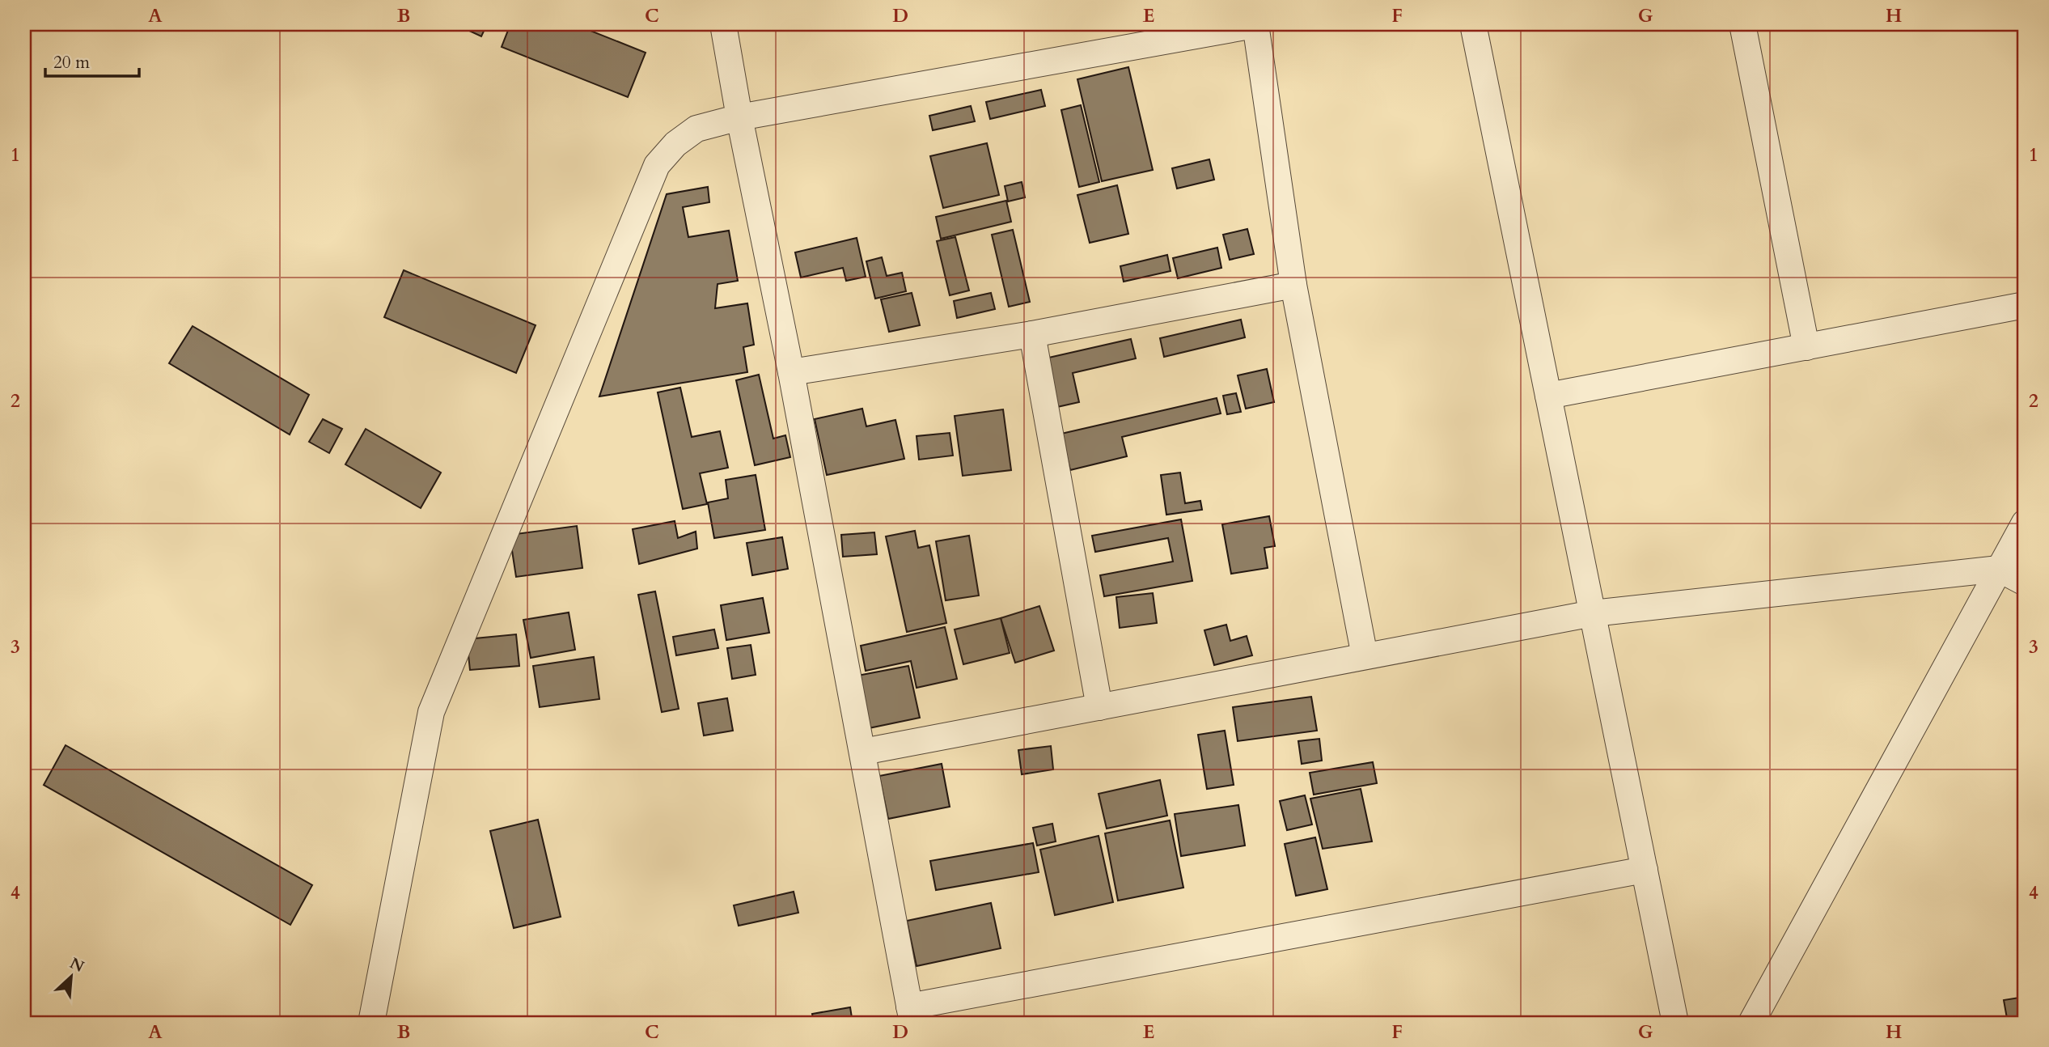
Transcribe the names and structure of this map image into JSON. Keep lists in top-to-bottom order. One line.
{"scale_bar":"20 m","north":"top right","grid":{"columns":["A","B","C","D","E","F","G","H"],"rows":["1","2","3","4"]}}
